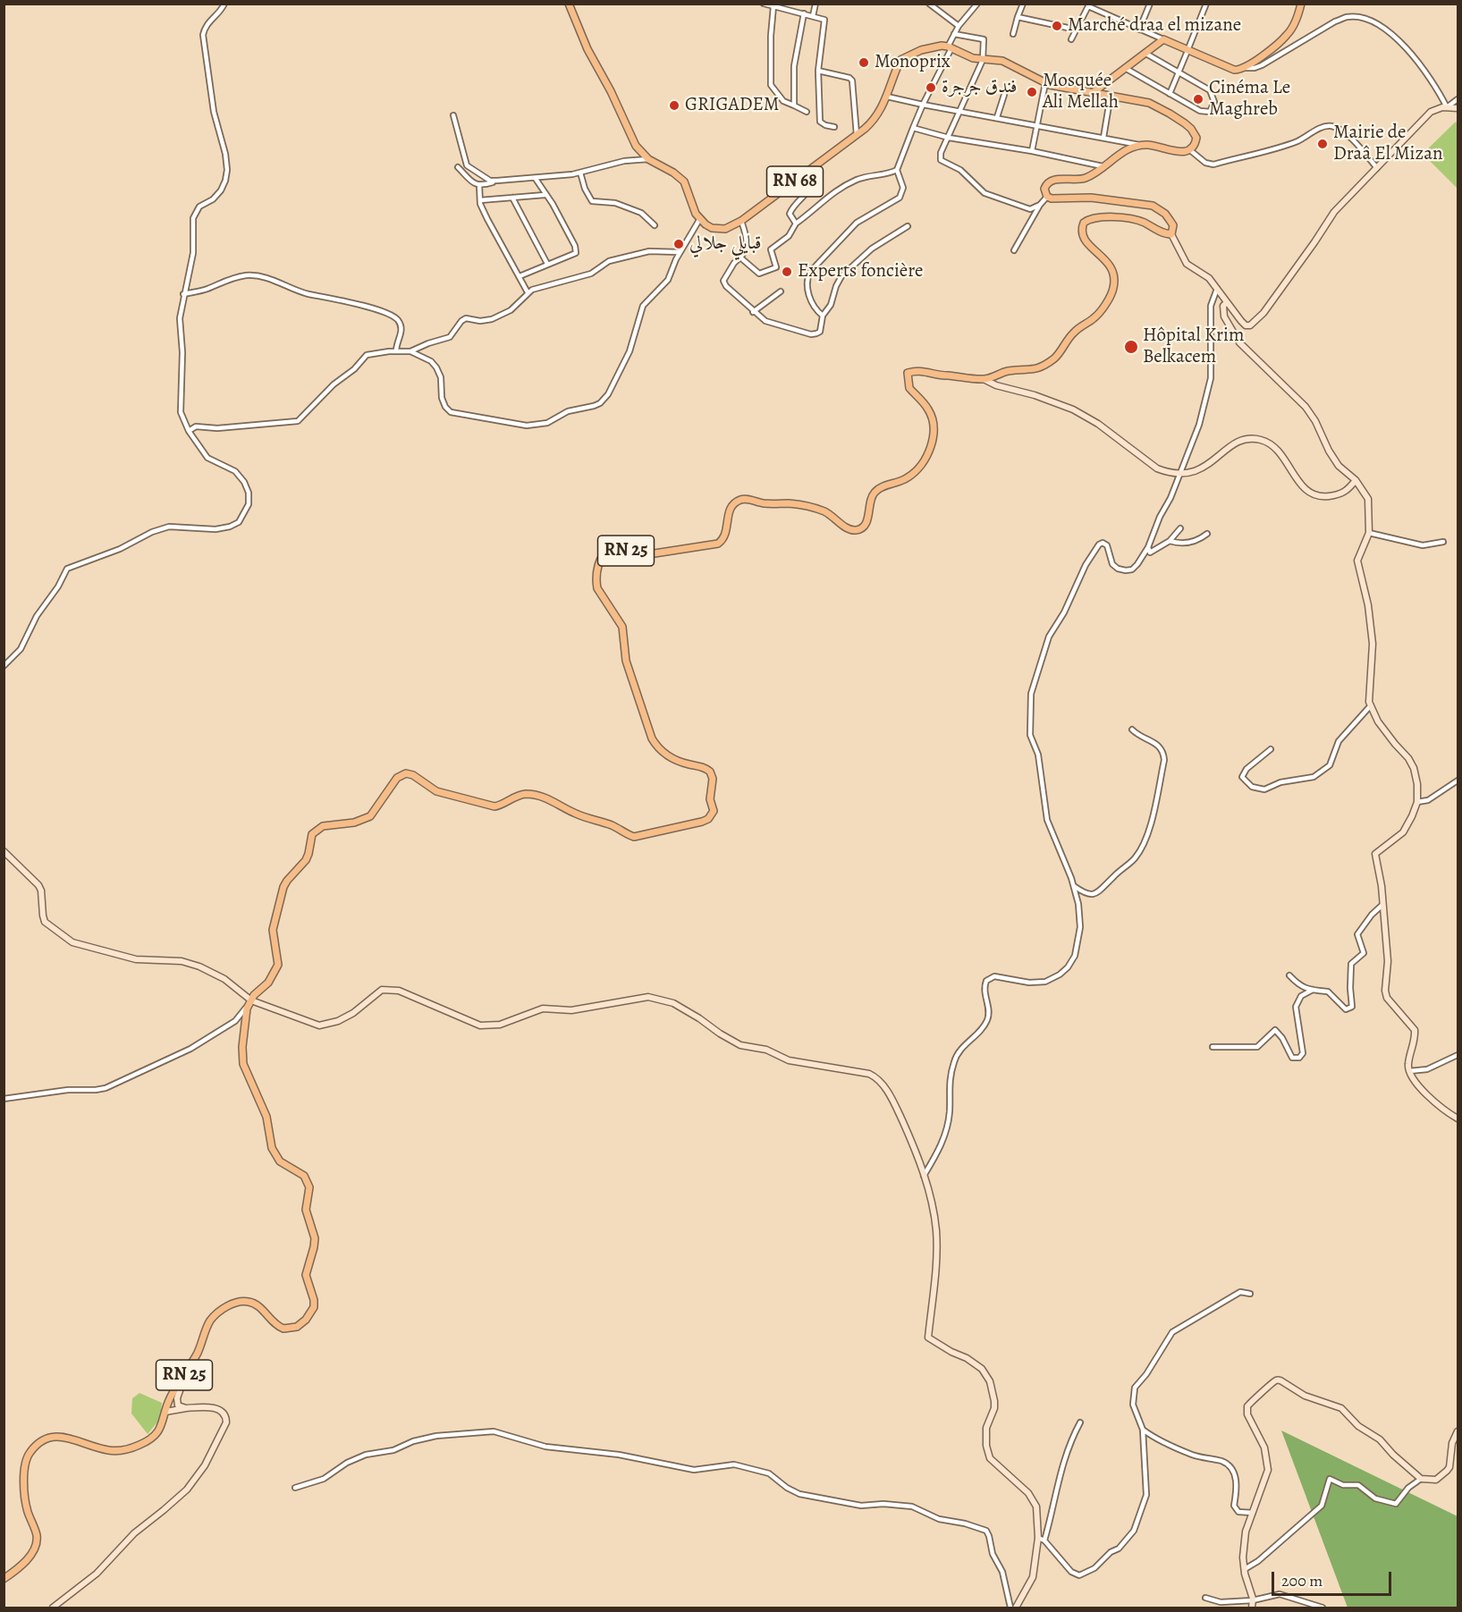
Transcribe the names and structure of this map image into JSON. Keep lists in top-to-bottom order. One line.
{"streets":{"main road":["RN 68","RN 25"]},"places":["Marché draa el mizane","Monoprix","فندق جرجرة","Mosquée Ali Mellah","Cinéma Le Maghreb","GRIGADEM","Mairie de Draâ El Mizan","قبايلي جلالي","Experts foncière","Hôpital Krim Belkacem"],"scale_bar":"200 m"}
